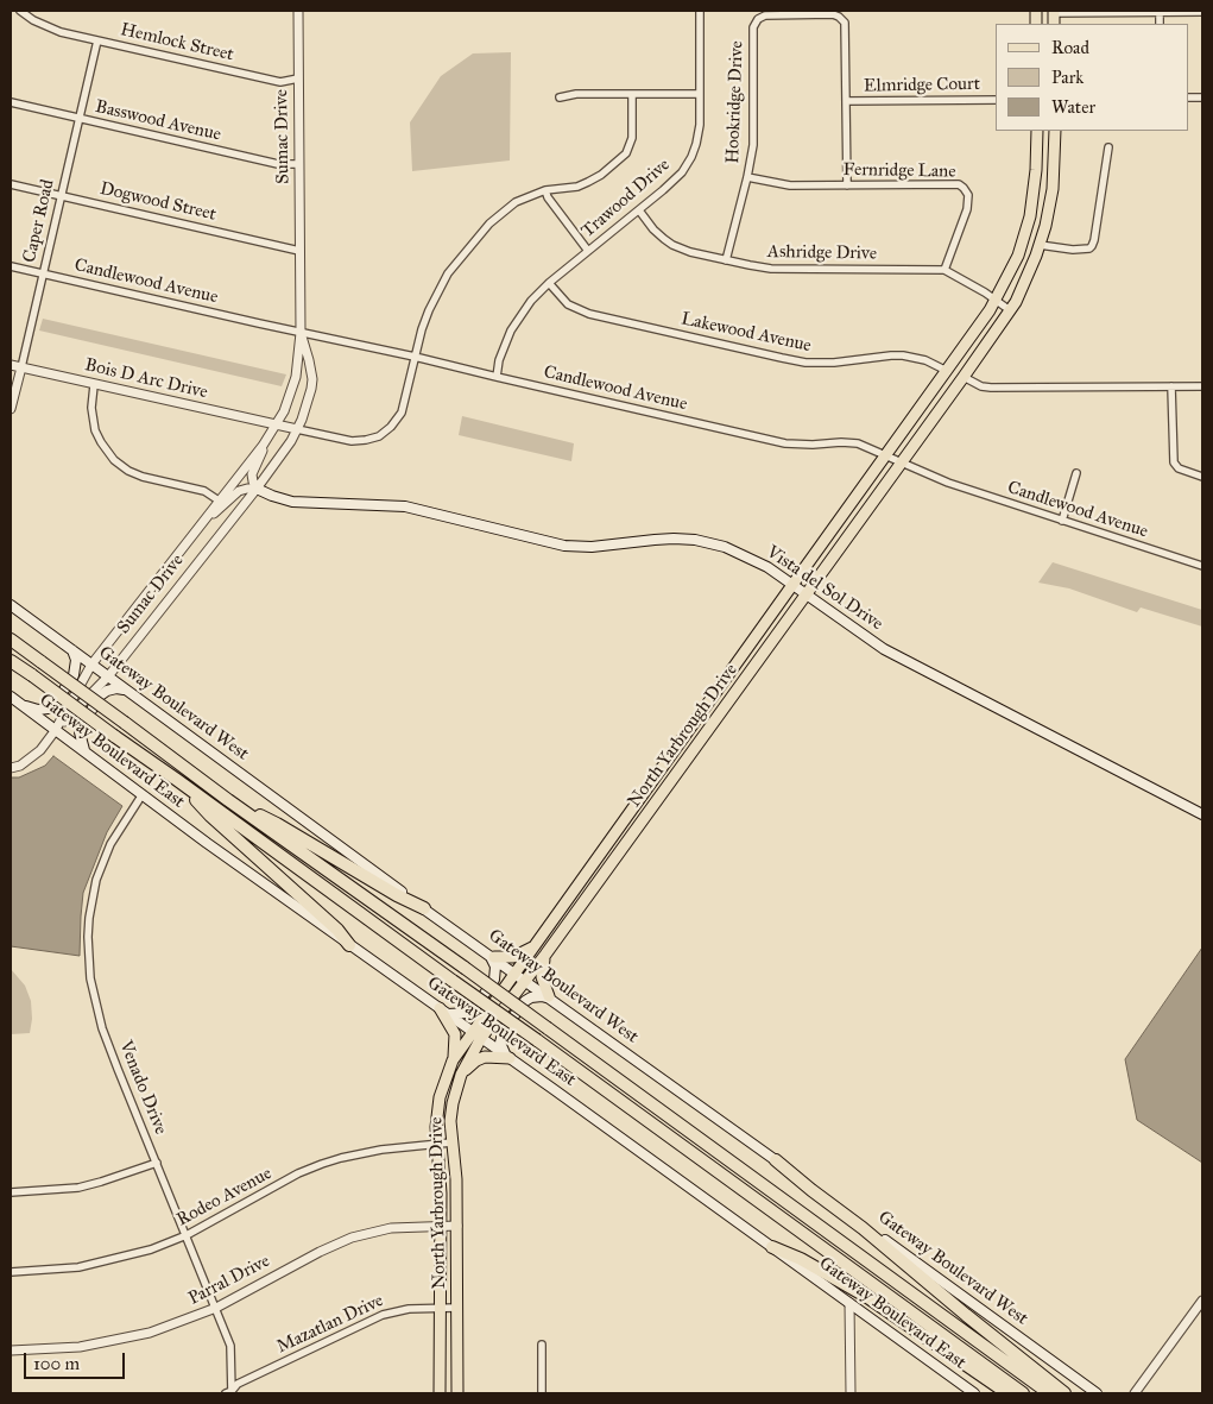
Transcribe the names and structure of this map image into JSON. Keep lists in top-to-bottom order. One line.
{"streets":{"main road":["Vista del Sol Drive","Gateway Boulevard West","North Yarbrough Drive","Gateway Boulevard East"],"street":["Hemlock Street","Elmridge Court","Hookridge Drive","Basswood Avenue","Sumac Drive","Fernridge Lane","Trawood Drive","Dogwood Street","Caper Road","Ashridge Drive","Candlewood Avenue","Lakewood Avenue","Bois D Arc Drive","Venado Drive","Rodeo Avenue","Parral Drive","Mazatlan Drive"]},"crossings":[["Hemlock Street","Sumac Drive"],["Hemlock Street","Caper Road"],["Elmridge Court","Hookridge Drive"],["Hookridge Drive","Fernridge Lane"],["Hookridge Drive","Ashridge Drive"],["Basswood Avenue","Sumac Drive"],["Basswood Avenue","Caper Road"],["Sumac Drive","Dogwood Street"],["Sumac Drive","Candlewood Avenue"],["Sumac Drive","Bois D Arc Drive"],["Sumac Drive","Vista del Sol Drive"],["Sumac Drive","Gateway Boulevard West"],["Sumac Drive","Gateway Boulevard East"],["Fernridge Lane","Ashridge Drive"],["Trawood Drive","Ashridge Drive"],["Trawood Drive","Candlewood Avenue"],["Trawood Drive","Lakewood Avenue"],["Dogwood Street","Caper Road"],["Caper Road","Candlewood Avenue"],["Caper Road","Bois D Arc Drive"],["Candlewood Avenue","North Yarbrough Drive"],["Lakewood Avenue","North Yarbrough Drive"],["Vista del Sol Drive","North Yarbrough Drive"],["Gateway Boulevard West","North Yarbrough Drive"],["North Yarbrough Drive","Gateway Boulevard East"],["North Yarbrough Drive","Rodeo Avenue"],["North Yarbrough Drive","Parral Drive"],["North Yarbrough Drive","Mazatlan Drive"],["Gateway Boulevard East","Venado Drive"],["Venado Drive","Rodeo Avenue"],["Venado Drive","Parral Drive"],["Venado Drive","Mazatlan Drive"]],"legend":["Road","Park","Water"],"scale_bar":"100 m"}
